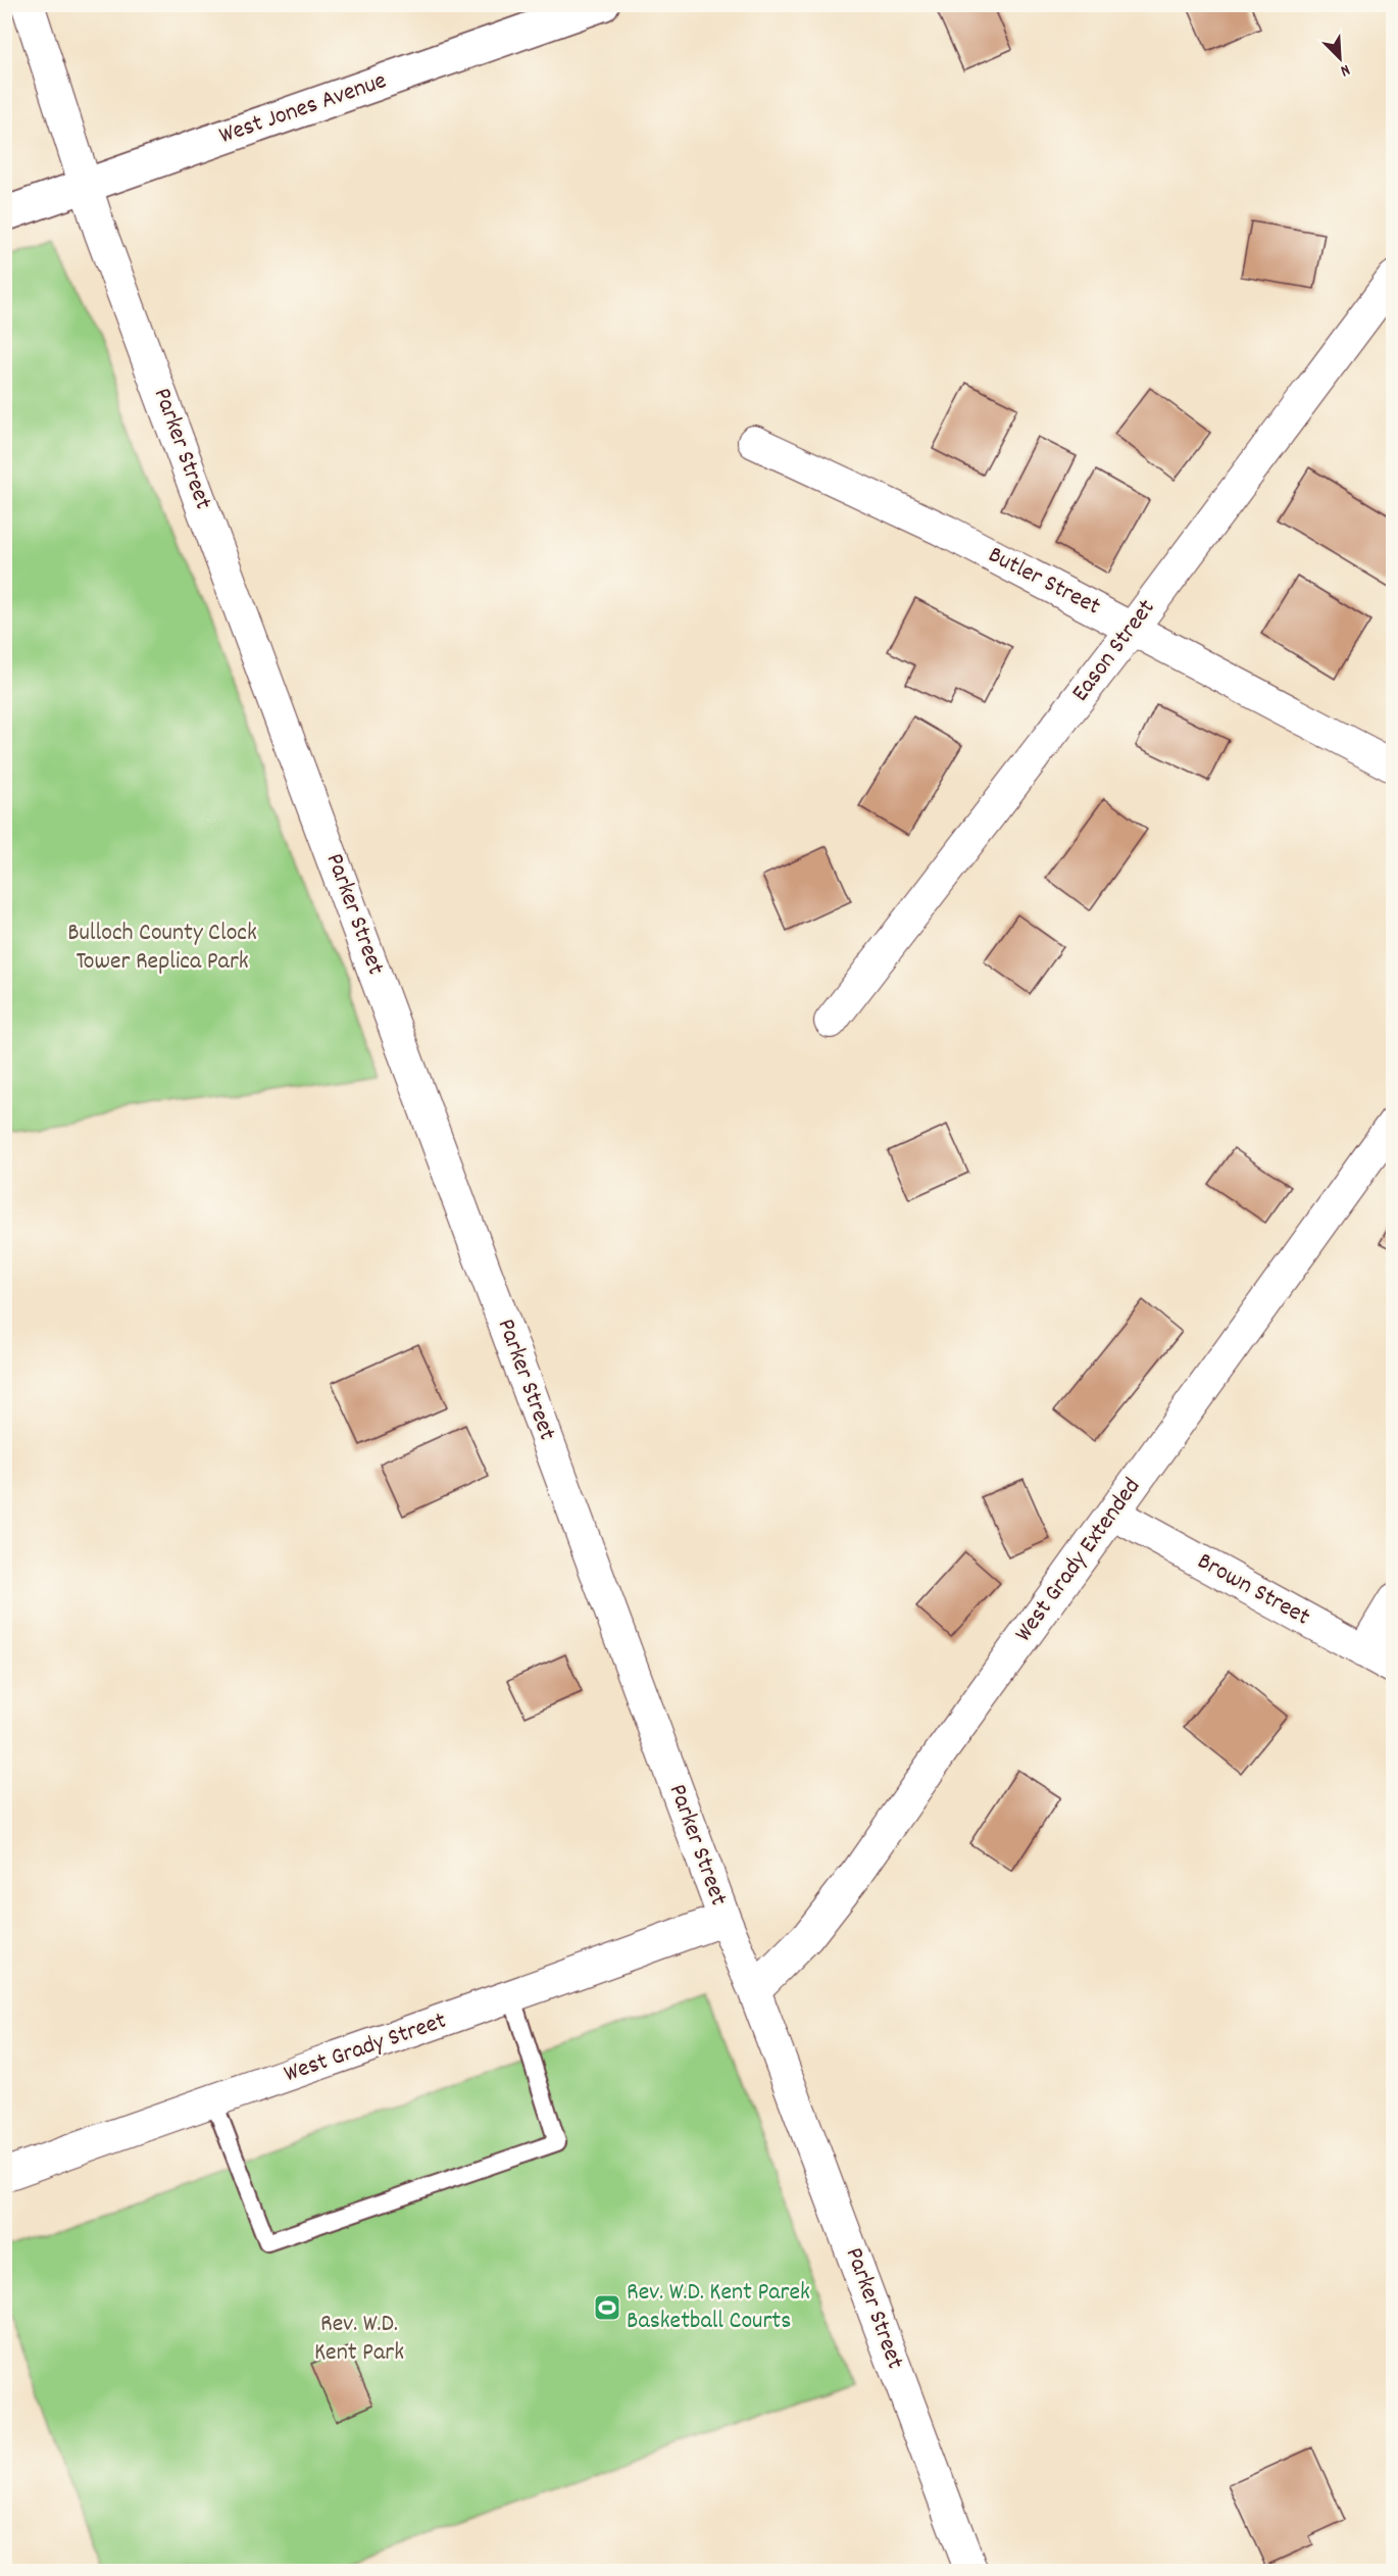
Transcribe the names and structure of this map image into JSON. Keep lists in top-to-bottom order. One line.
{"streets":{"street":["West Jones Avenue","Parker Street","Butler Street","Eason Street","West Grady Extended","Brown Street","West Grady Street"]},"crossings":[["West Jones Avenue","Parker Street"],["Parker Street","West Grady Extended"],["Parker Street","West Grady Street"],["Butler Street","Eason Street"],["West Grady Extended","Brown Street"]],"parks":["Bulloch County Clock Tower Replica Park","Rev. W.D. Kent Park"],"places":{"sports":["Rev. W.D. Kent Parek Basketball Courts"]},"north":"bottom right"}
